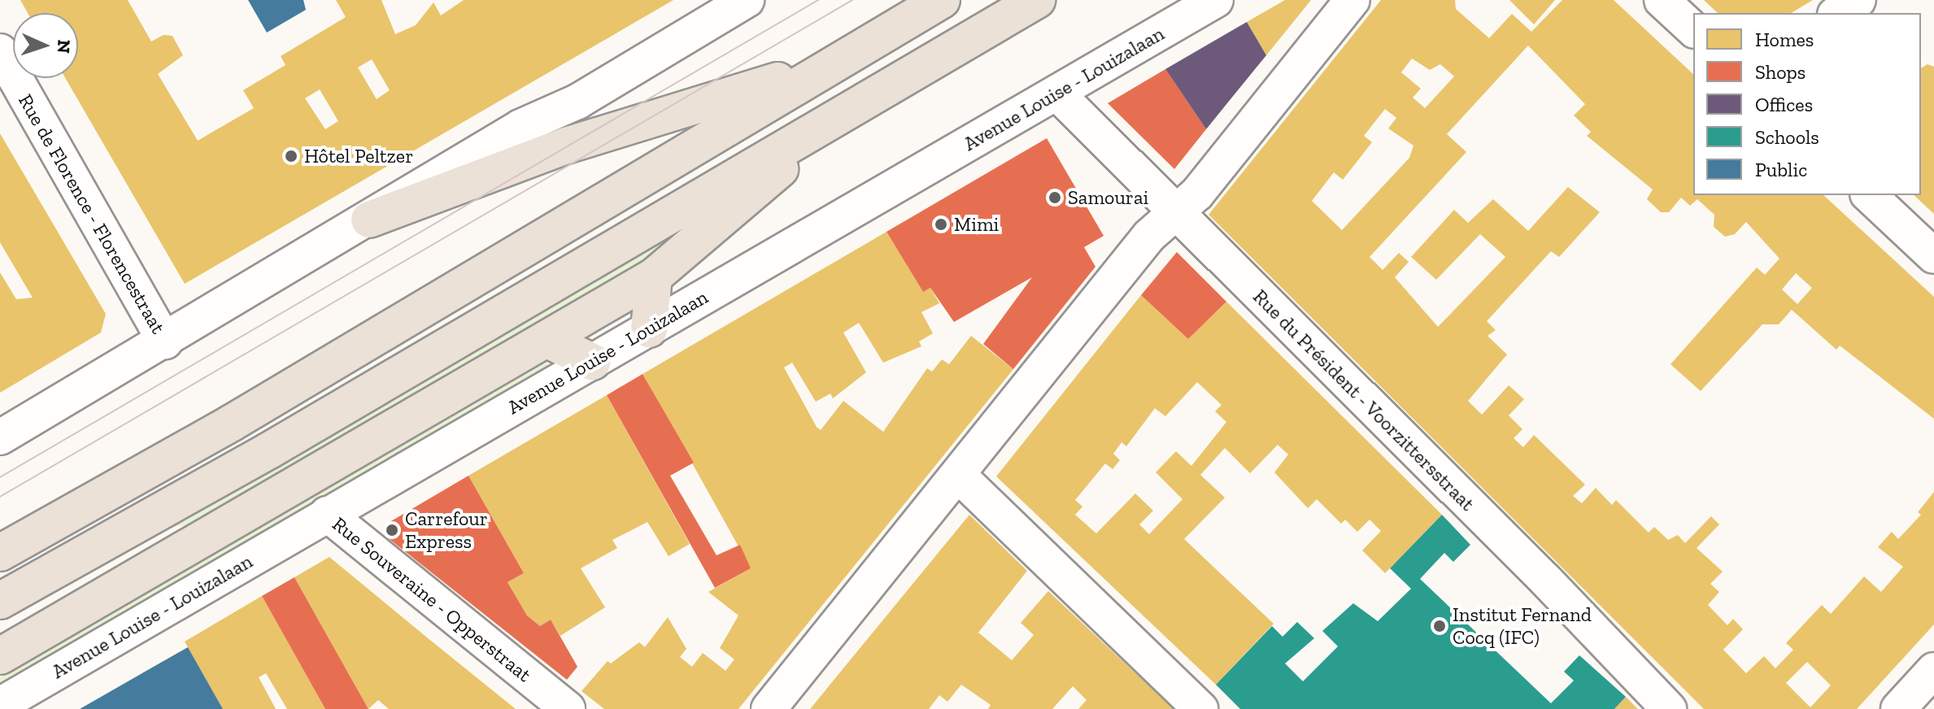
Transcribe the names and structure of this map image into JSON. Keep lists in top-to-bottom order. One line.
{"streets":{"street":["Avenue Louise - Louizalaan","Rue de Florence - Florencestraat","Rue du Président - Voorzittersstraat","Rue Souveraine - Opperstraat"]},"crossings":[["Avenue Louise - Louizalaan","Rue du Président - Voorzittersstraat"],["Avenue Louise - Louizalaan","Rue Souveraine - Opperstraat"]],"places":["Hôtel Peltzer","Samourai","Mimi","Carrefour Express","Institut Fernand Cocq (IFC)"],"legend":["Homes","Shops","Offices","Schools","Public"],"north":"right"}
